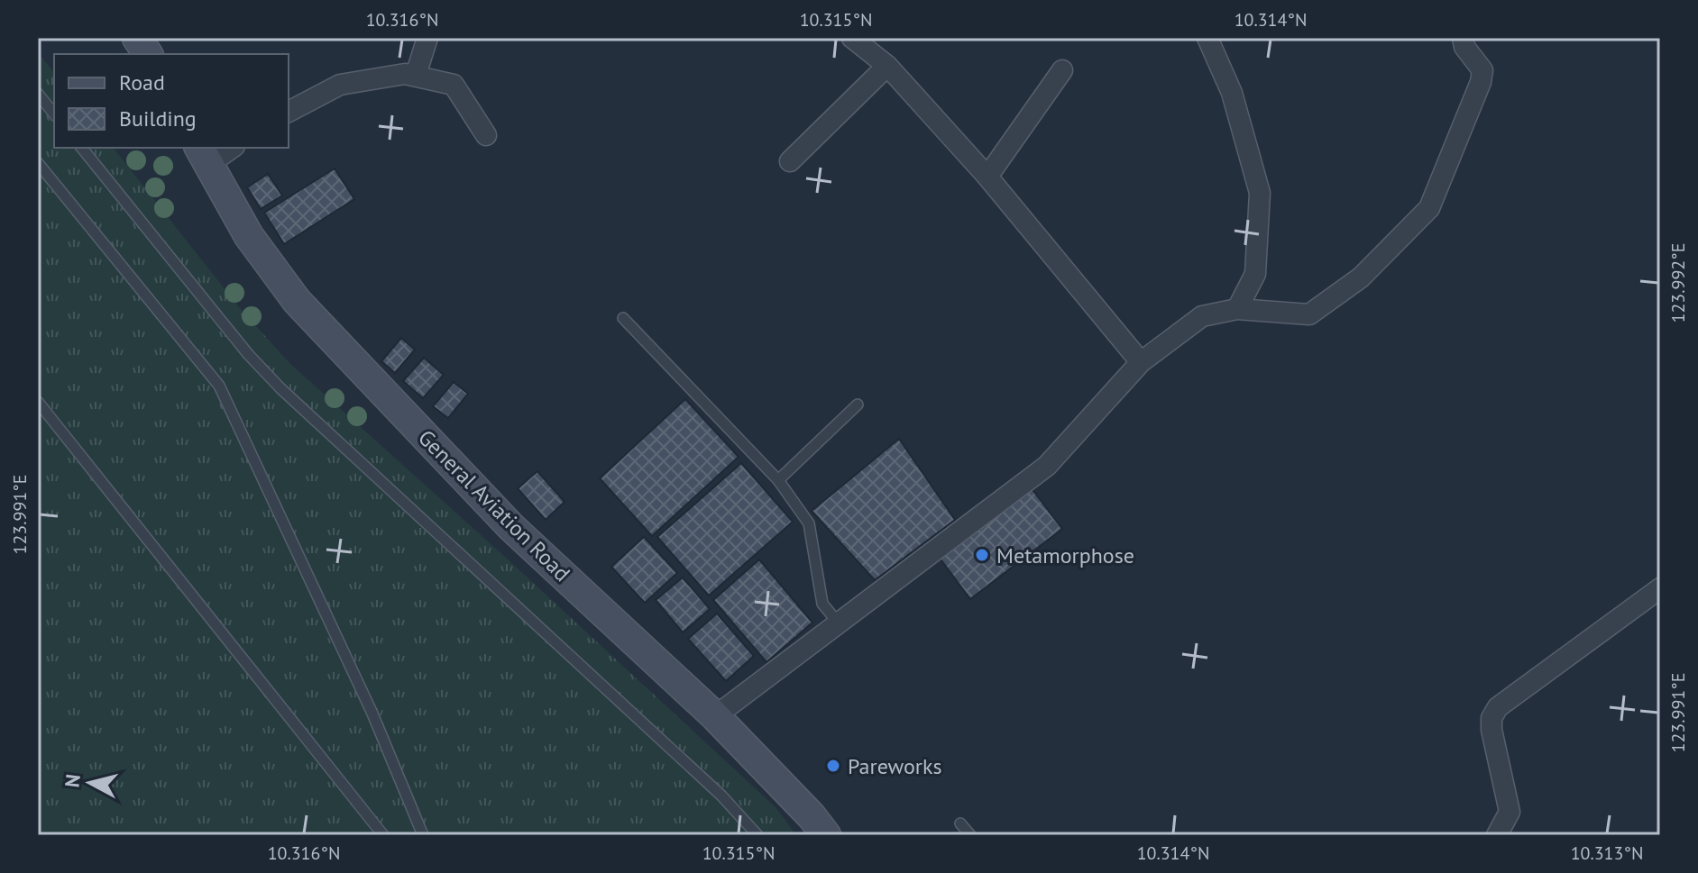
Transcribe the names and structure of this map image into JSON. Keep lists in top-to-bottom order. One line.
{"streets":{"main road":["General Aviation Road"]},"places":["Metamorphose","Pareworks"],"legend":["Road","Building"],"north":"left","coordinates":["10.316°N","10.315°N","10.314°N","123.992°E","123.991°E","10.313°N"]}
